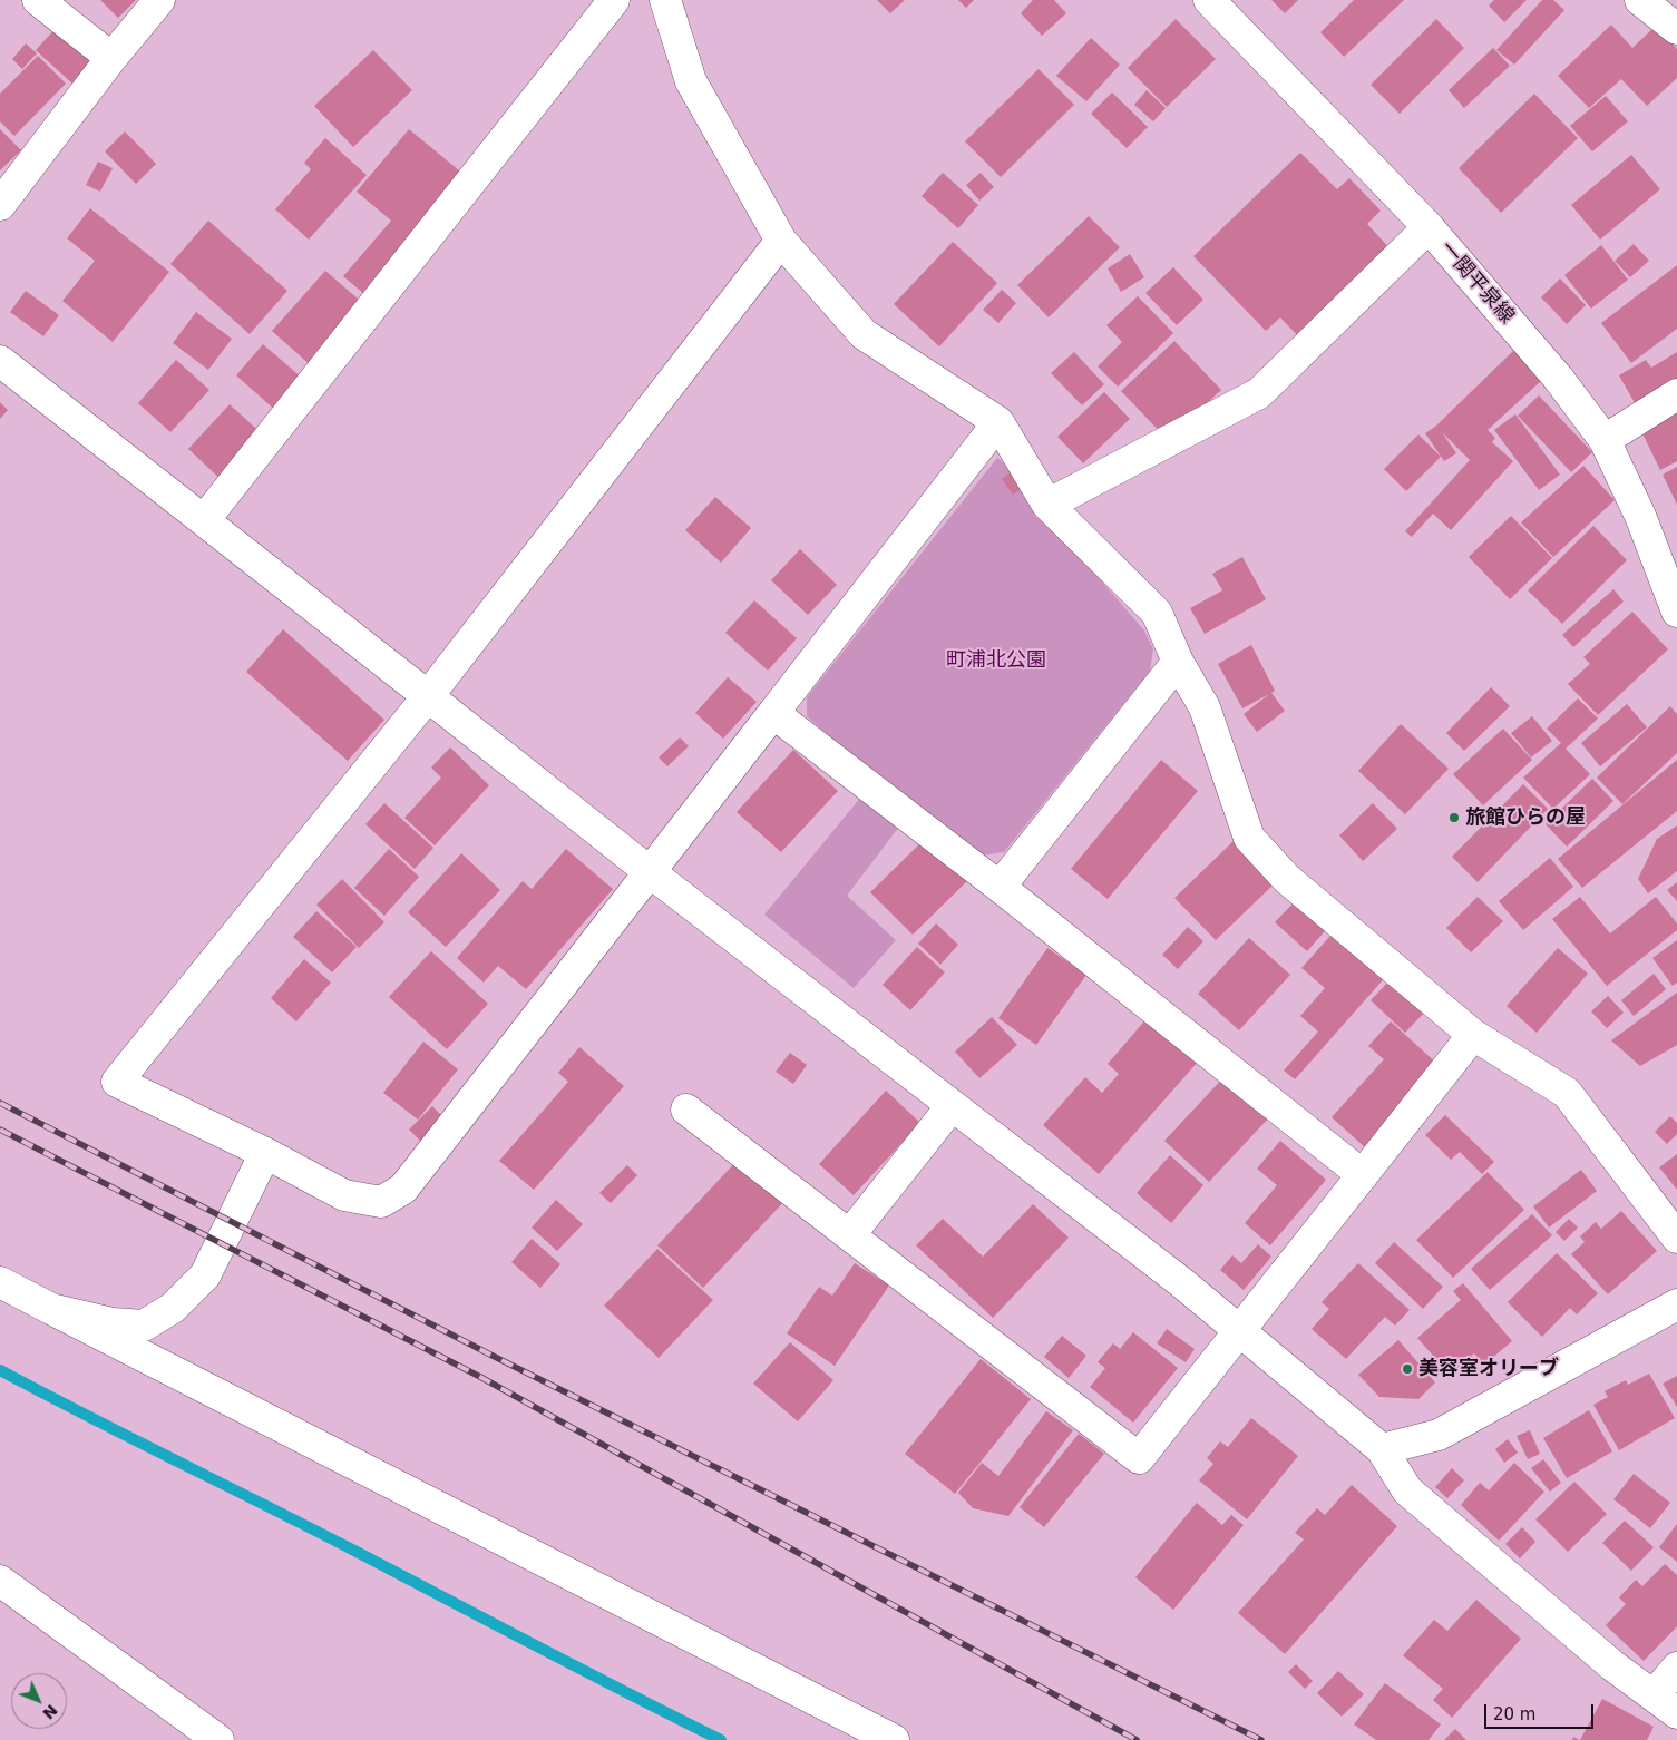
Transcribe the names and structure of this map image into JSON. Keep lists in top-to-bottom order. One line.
{"streets":{"street":["一関平泉線"]},"parks":["町浦北公園"],"places":["旅館ひらの屋","美容室オリーブ"],"scale_bar":"20 m","north":"bottom right"}
